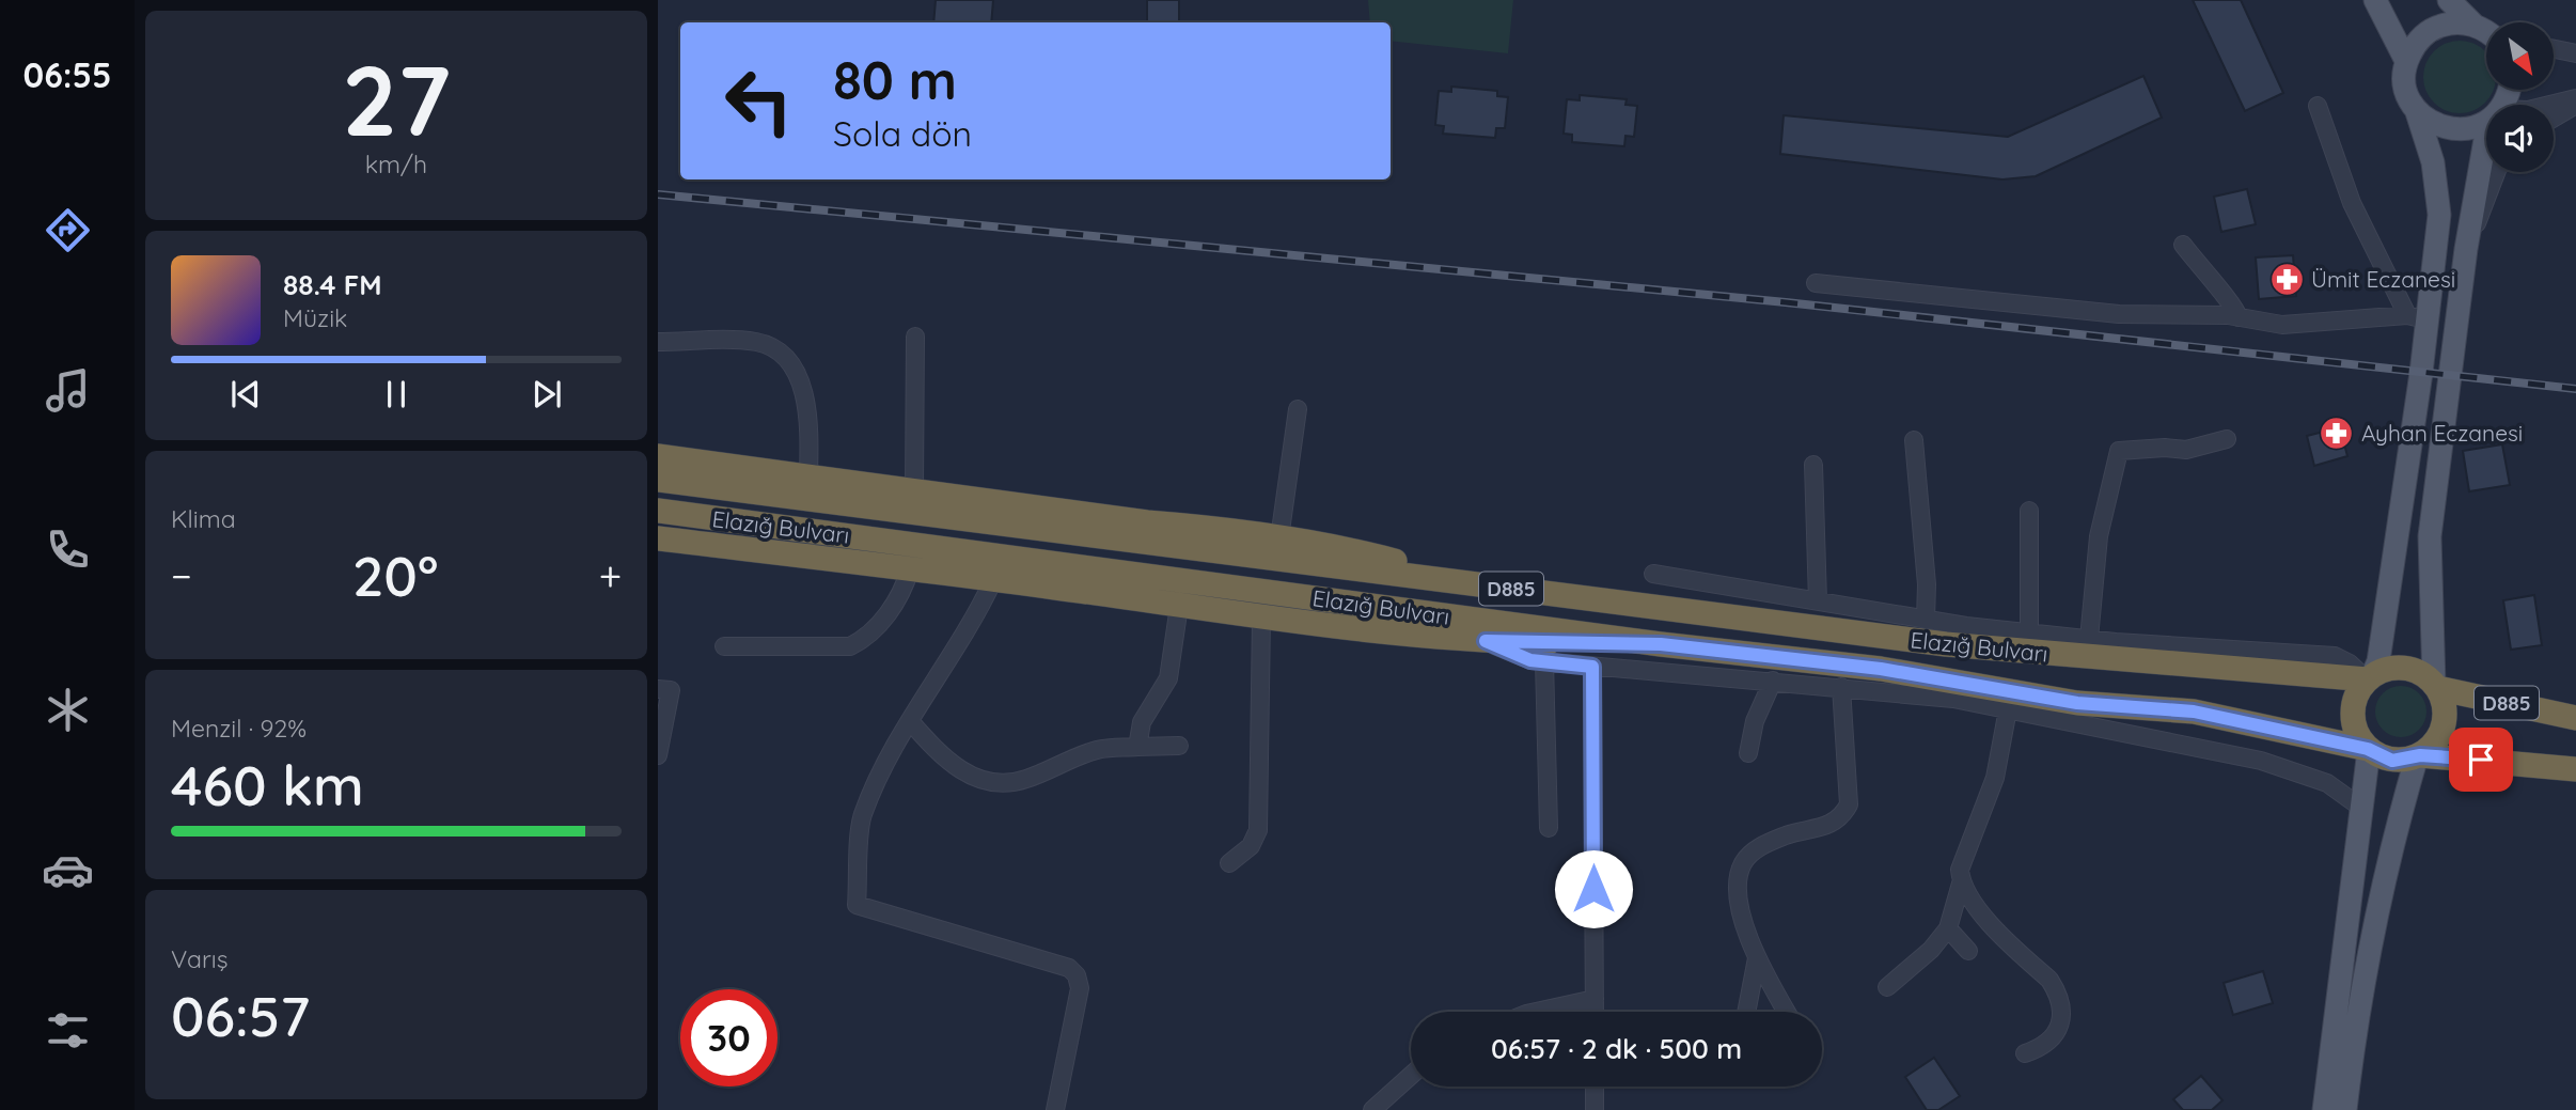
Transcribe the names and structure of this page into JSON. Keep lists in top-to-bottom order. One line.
{"streets":{"highway":["Elazığ Bulvarı","D885"]},"crossings":[["Elazığ Bulvarı","D885"]],"places":{"pharmacy":["Ümit Eczanesi","Ayhan Eczanesi"]},"north":"bottom right","page":{"tabs":"06:55","tile":[["27","km/h"],"Klima",["Menzil · 92%","460 km"],["Varış","06:57"]],"turn":["80 m","Sola dön"],"song":["88.4 FM","Müzik"],"heat":["−","20°","+"],"limit":"30","trip":"06:57 · 2 dk · 500 m"}}
